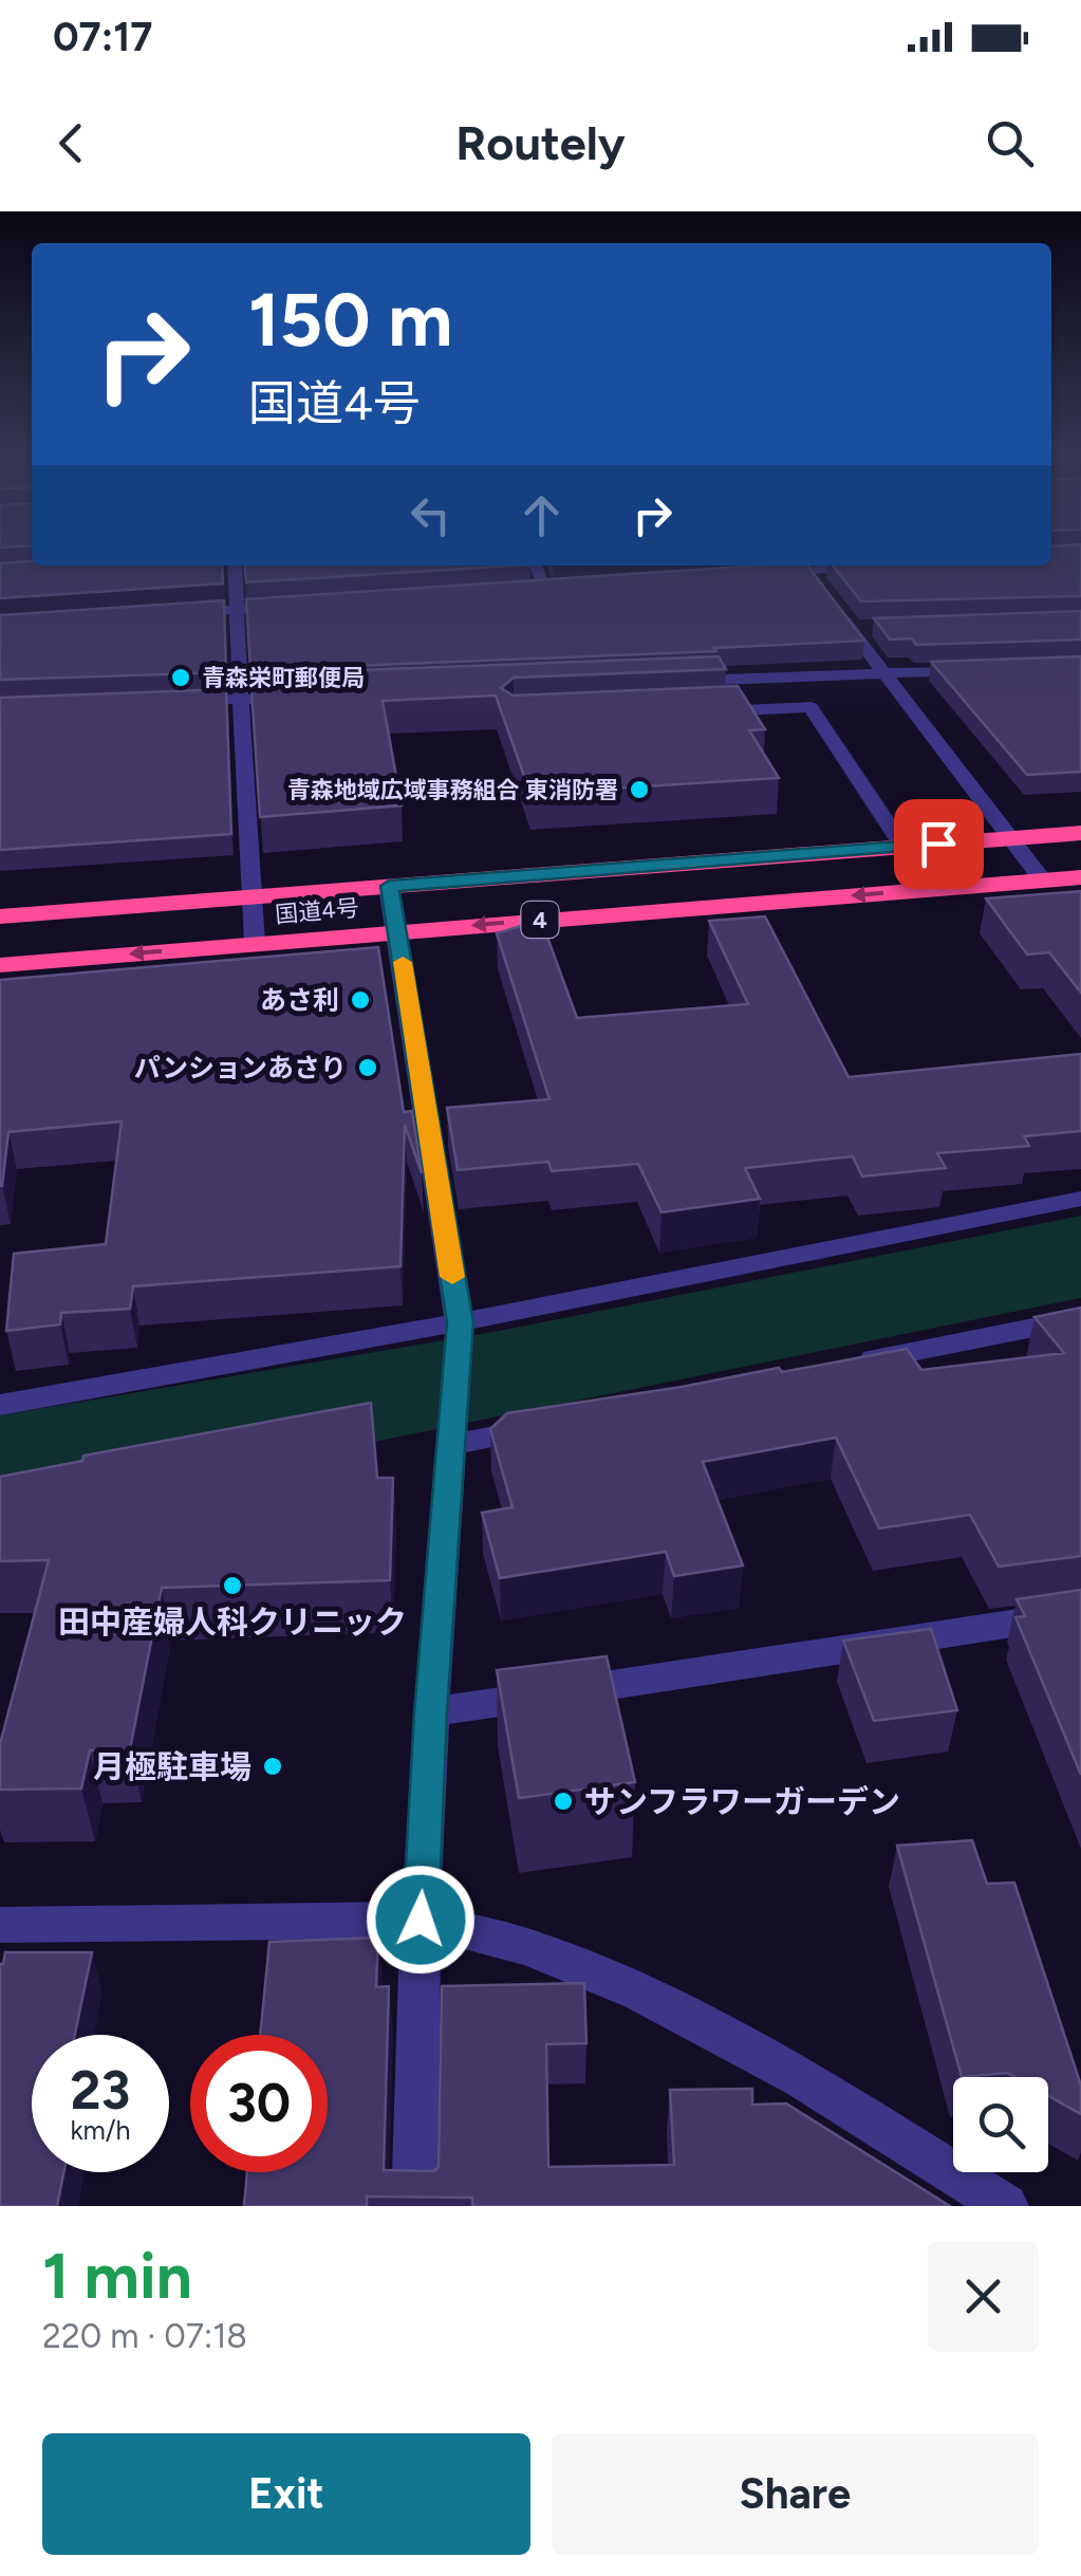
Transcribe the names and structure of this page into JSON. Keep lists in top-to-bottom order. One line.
{"streets":{"highway":["国道4号","4"]},"places":["青森栄町郵便局","青森地域広域事務組合 東消防署","あさ利","パンションあさり","田中産婦人科クリニック","月極駐車場","サンフラワーガーデン"],"page":{"status":"07:17","header":"Routely","turn":["150 m","国道4号"],"speed":"23 km/h","limit":"30","heading":["1 min","220 m · 07:18"],"buttons":["Exit","Share"]}}
